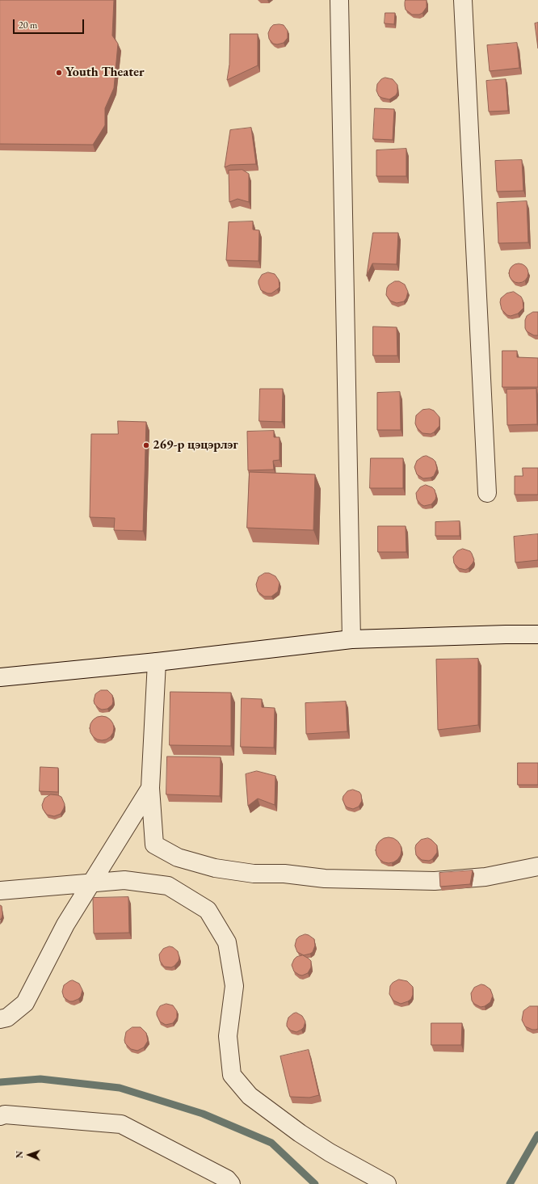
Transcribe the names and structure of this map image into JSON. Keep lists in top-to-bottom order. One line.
{"places":["Youth Theater","269-р цэцэрлэг"],"scale_bar":"20 m","north":"left"}
